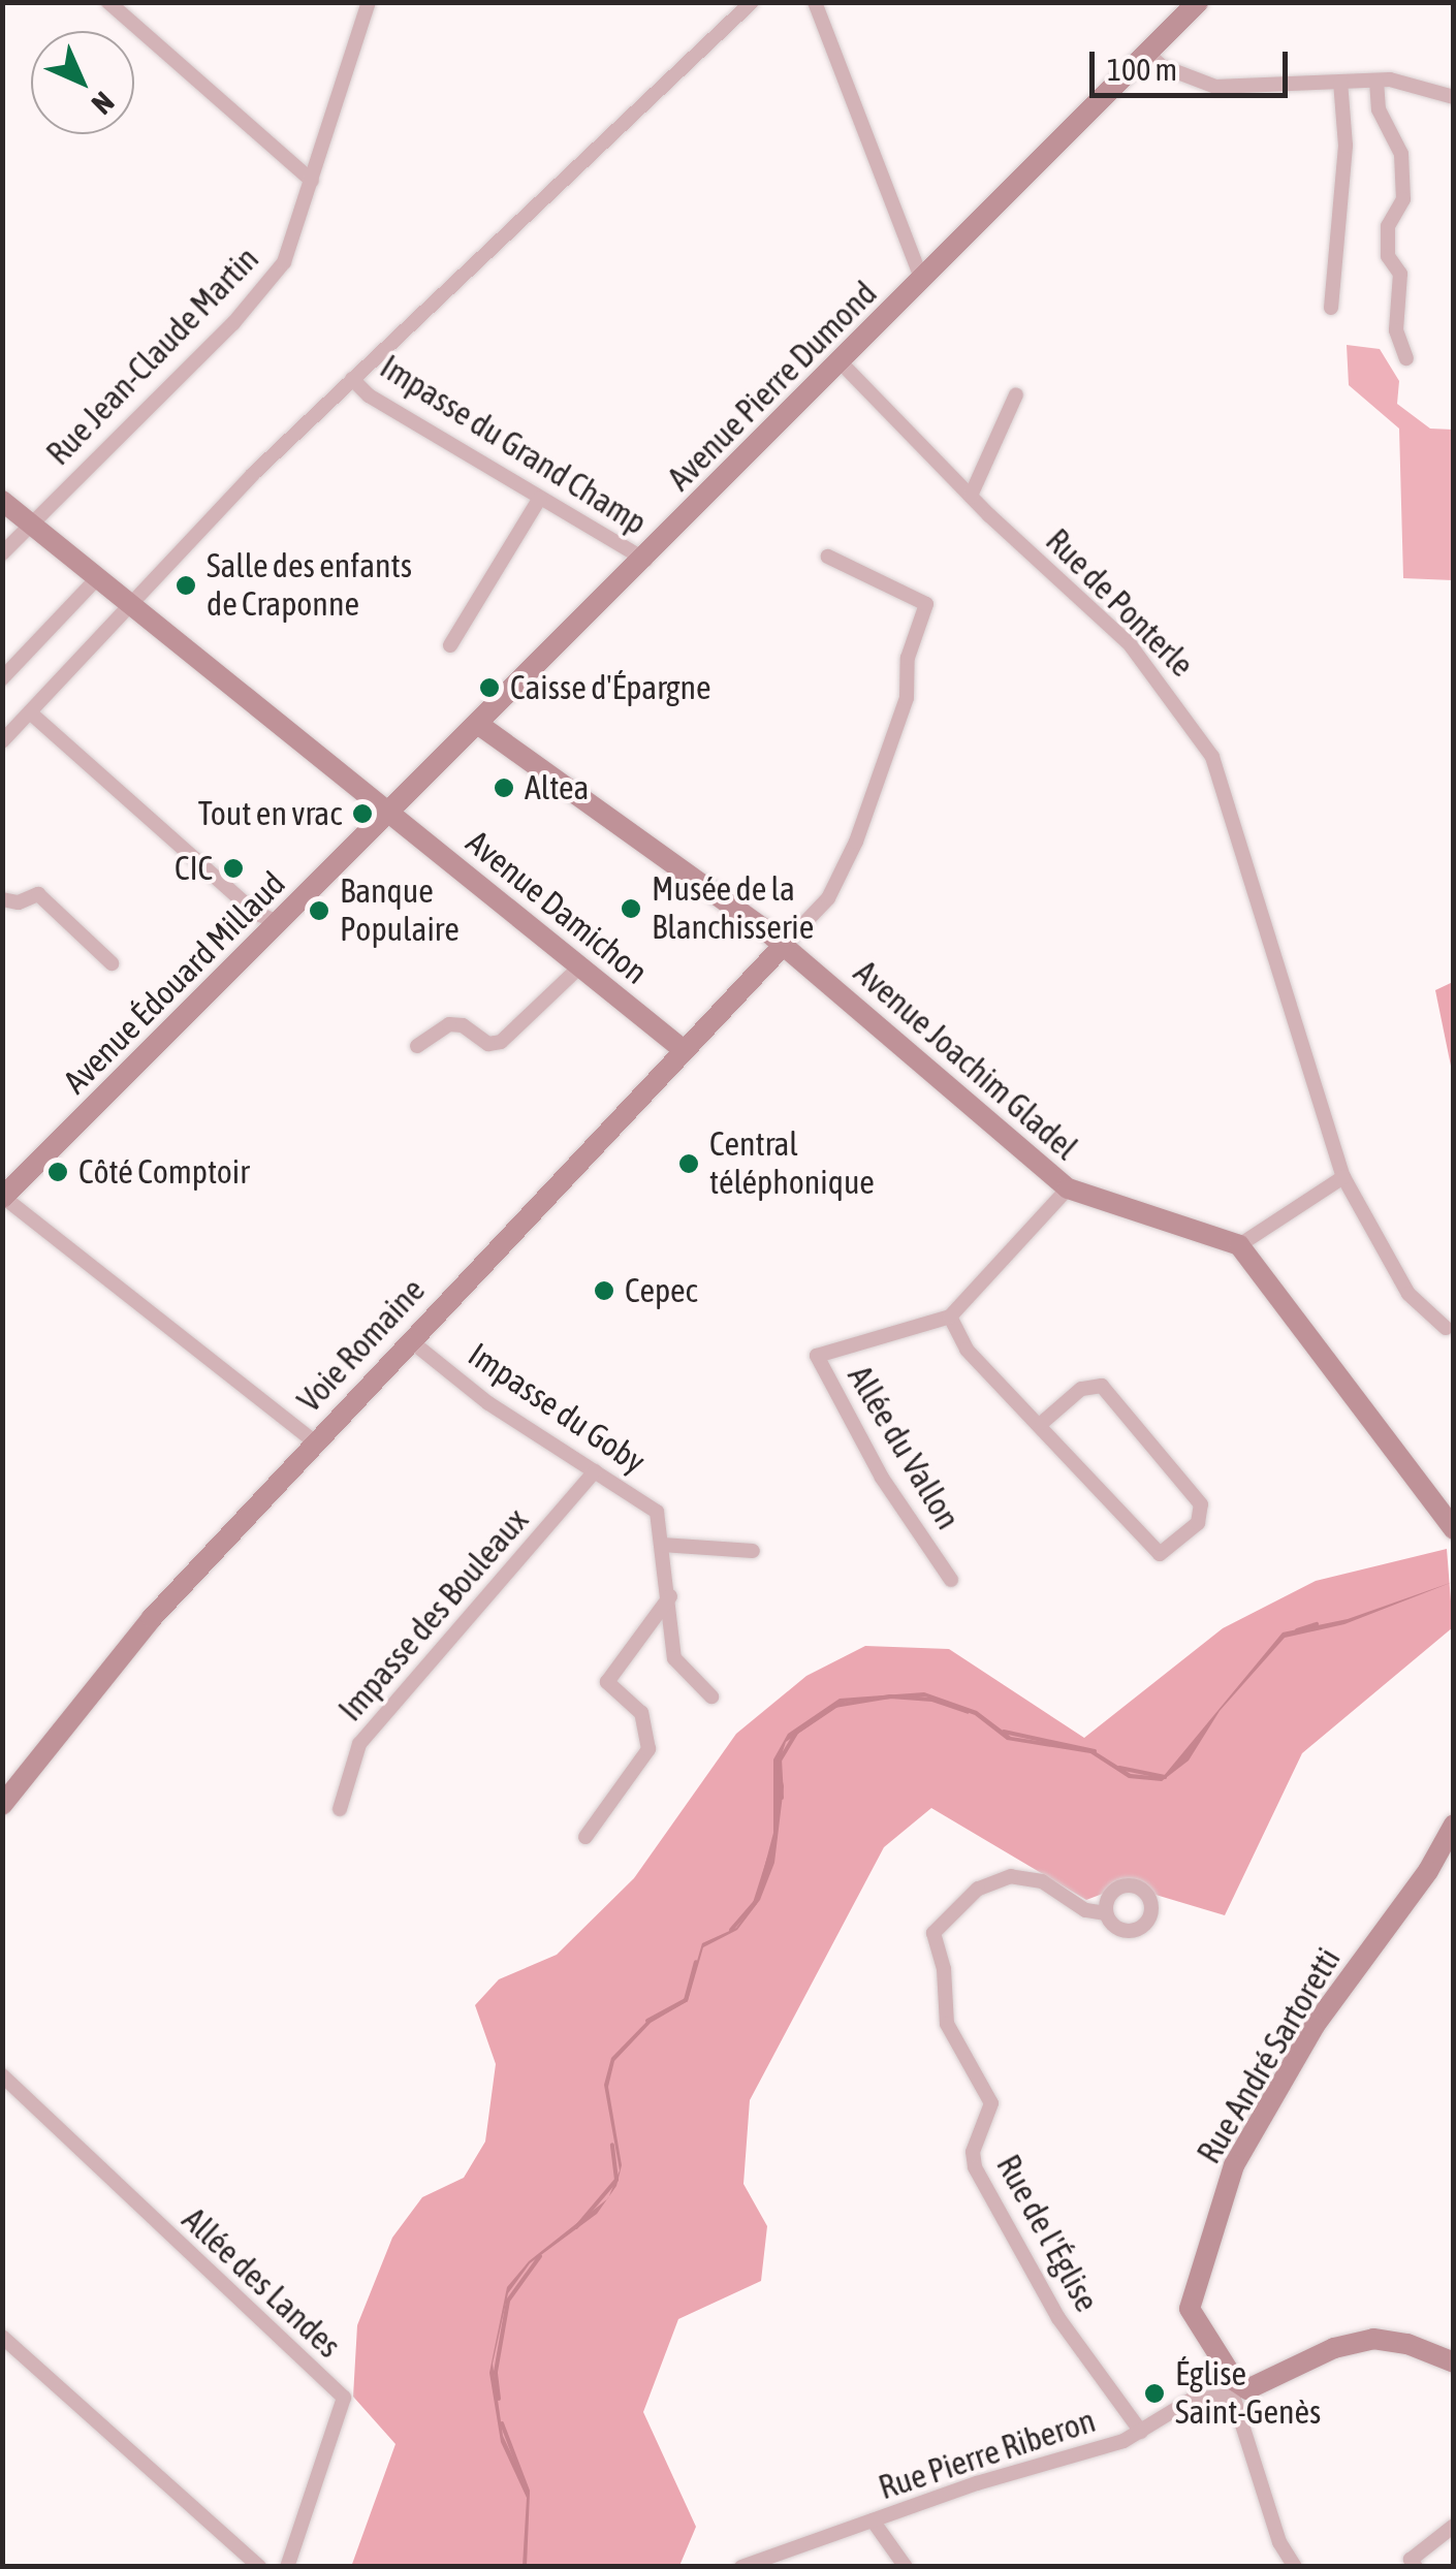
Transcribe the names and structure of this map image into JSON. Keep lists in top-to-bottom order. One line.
{"streets":{"street":["Rue Jean-Claude Martin","Avenue Pierre Dumond","Impasse du Grand Champ","Rue de Ponterle","Avenue Damichon","Avenue Édouard Millaud","Avenue Joachim Gladel","Voie Romaine","Impasse du Goby","Allée du Vallon","Impasse des Bouleaux","Rue André Sartoretti","Rue de l'Église","Allée des Landes","Rue Pierre Riberon"]},"crossings":[["Rue Jean-Claude Martin","Avenue Damichon"],["Avenue Pierre Dumond","Impasse du Grand Champ"],["Avenue Pierre Dumond","Rue de Ponterle"],["Avenue Pierre Dumond","Avenue Damichon"],["Avenue Pierre Dumond","Avenue Édouard Millaud"],["Avenue Pierre Dumond","Avenue Joachim Gladel"],["Avenue Damichon","Avenue Édouard Millaud"],["Avenue Damichon","Voie Romaine"],["Avenue Joachim Gladel","Voie Romaine"],["Voie Romaine","Impasse du Goby"],["Impasse du Goby","Impasse des Bouleaux"],["Rue André Sartoretti","Rue Pierre Riberon"],["Rue de l'Église","Rue Pierre Riberon"]],"places":["Salle des enfants de Craponne","Caisse d'Épargne","Altea","Tout en vrac","CIC","Musée de la Blanchisserie","Banque Populaire","Central téléphonique","Côté Comptoir","Cepec","Église Saint-Genès"],"scale_bar":"100 m","north":"bottom right"}
